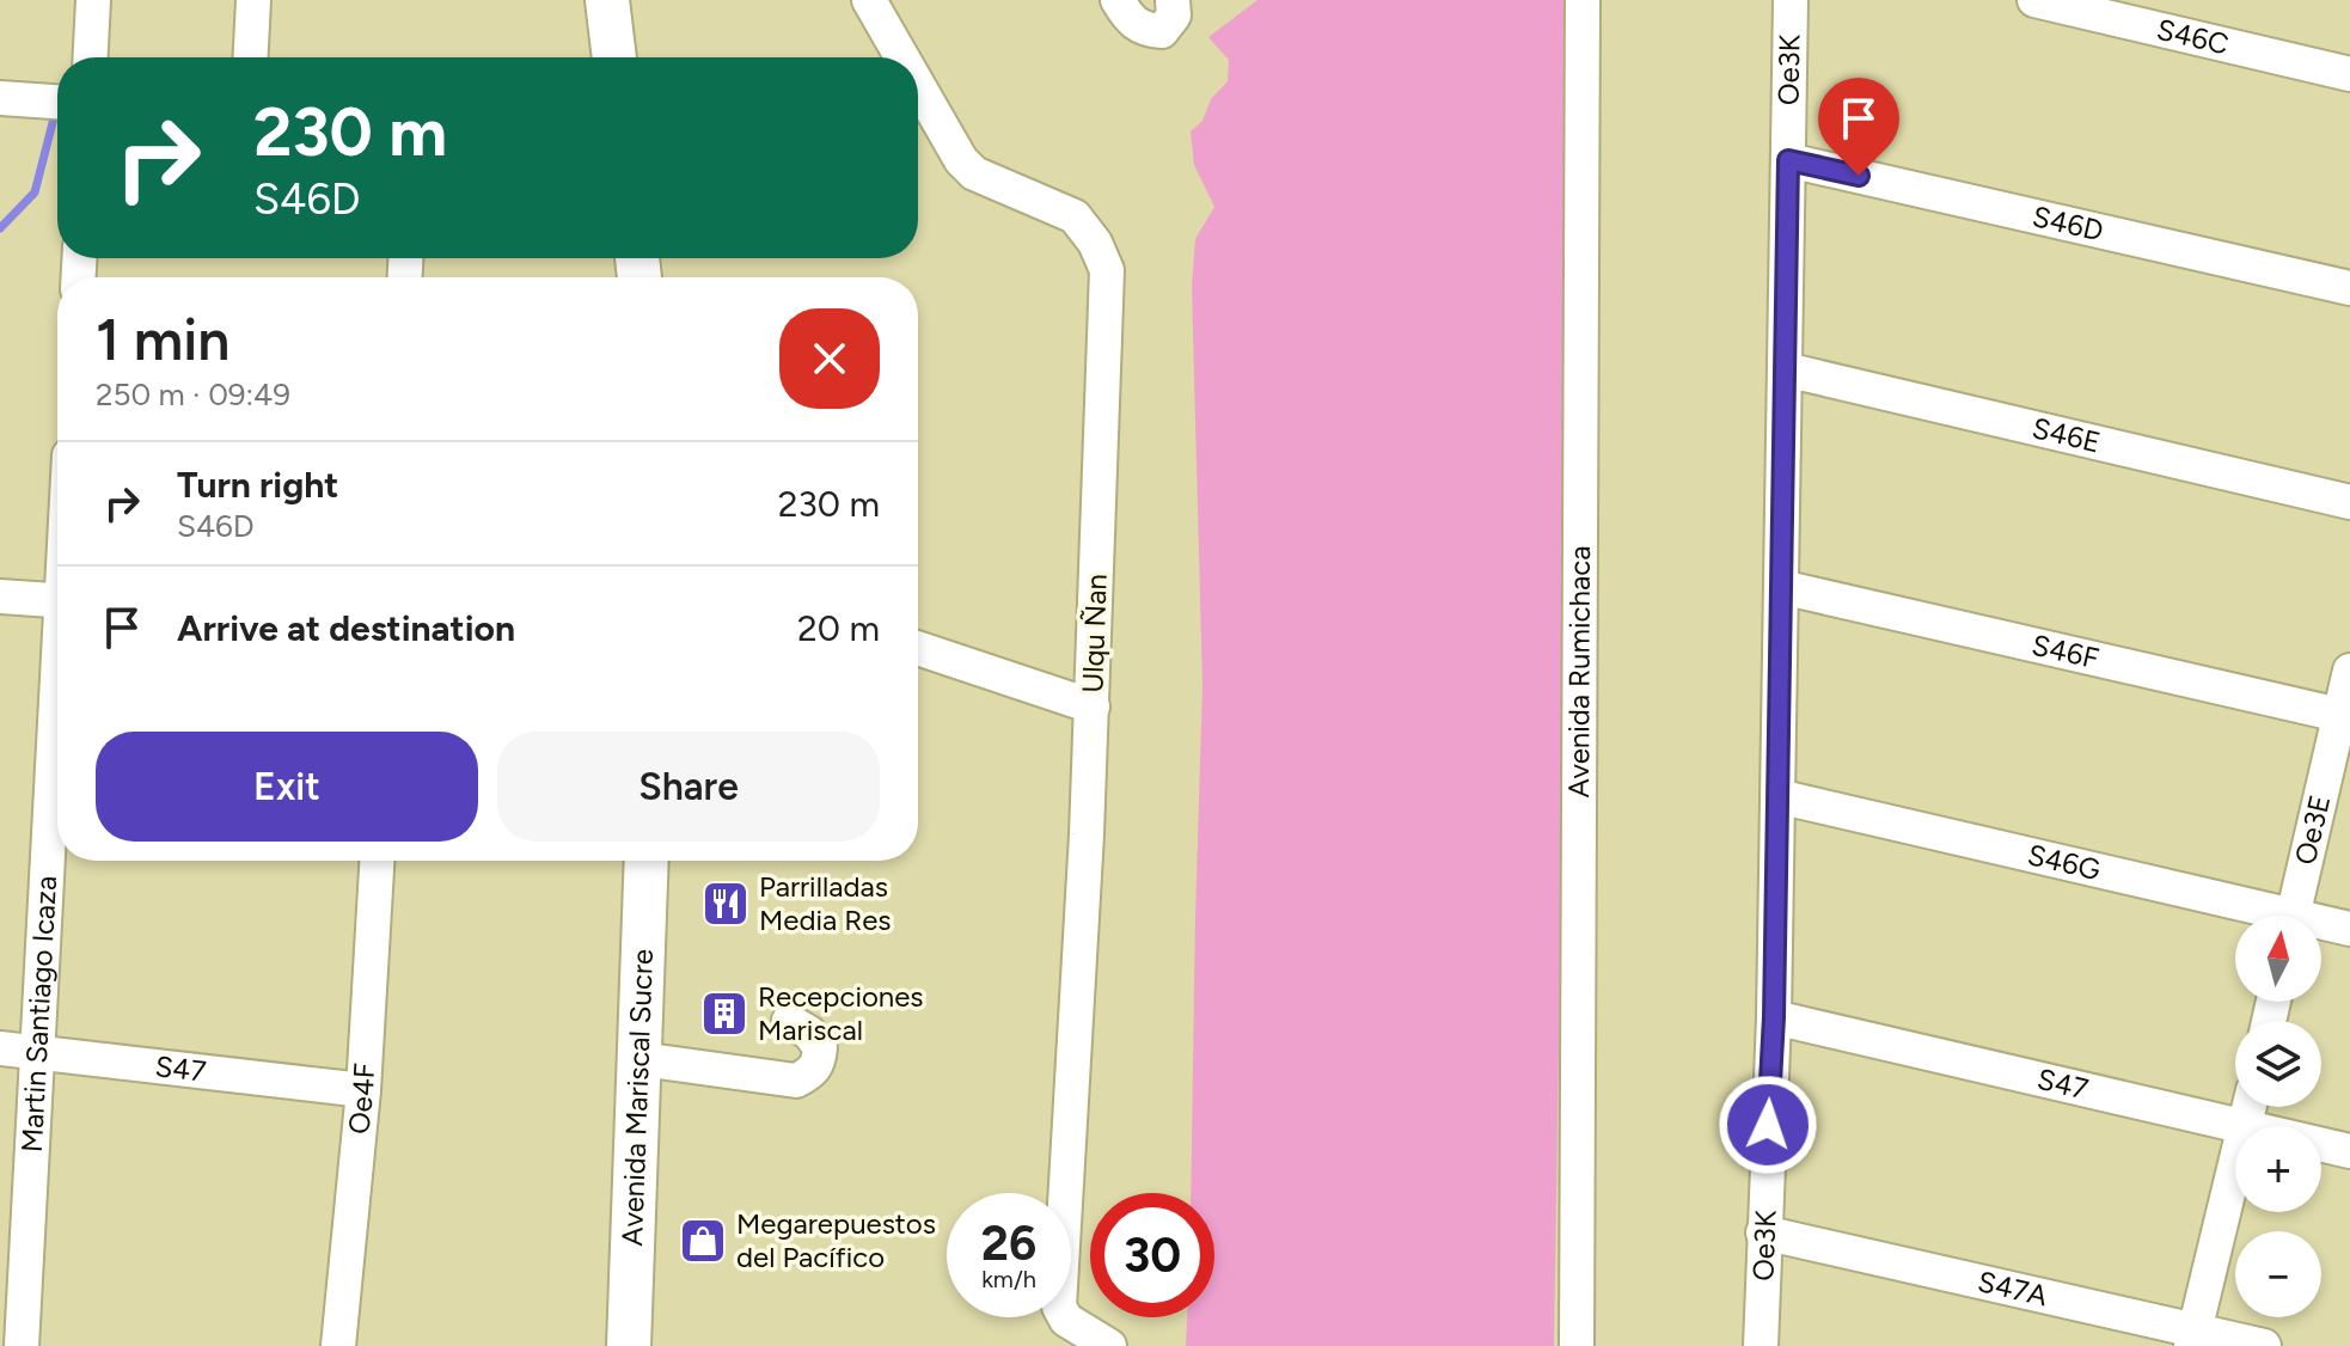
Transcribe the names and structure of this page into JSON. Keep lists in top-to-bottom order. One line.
{"streets":{"main road":["Avenida Mariscal Sucre"],"street":["S46C","Oe3K","S46D","S46E","Ulqu Ñan","S46F","Avenida Rumichaca","Oe3E","S46G","Martin Santiago Icaza","S47","Oe4F","S47A"]},"crossings":[["Oe3K","S46D"],["Oe3K","S46E"],["Oe3K","S46F"],["Oe3K","S46G"],["Oe3K","S47"],["Oe3K","S47A"],["S46F","Oe3E"],["Martin Santiago Icaza","S47"],["S47","Oe4F"]],"places":{"restaurant":["Parrilladas Media Res"],"building":["Recepciones Mariscal"],"shop":["Megarepuestos del Pacífico"]},"north":"top","page":{"turn":["230 m","S46D"],"heading":["1 min","250 m · 09:49"],"list":[{"name":"Turn right","note":"S46D","value":"230 m"},{"name":"Arrive at destination","value":"20 m"}],"buttons":["Exit","Share"],"map_buttons":["+","−"],"speed":"26 km/h","limit":"30"}}
